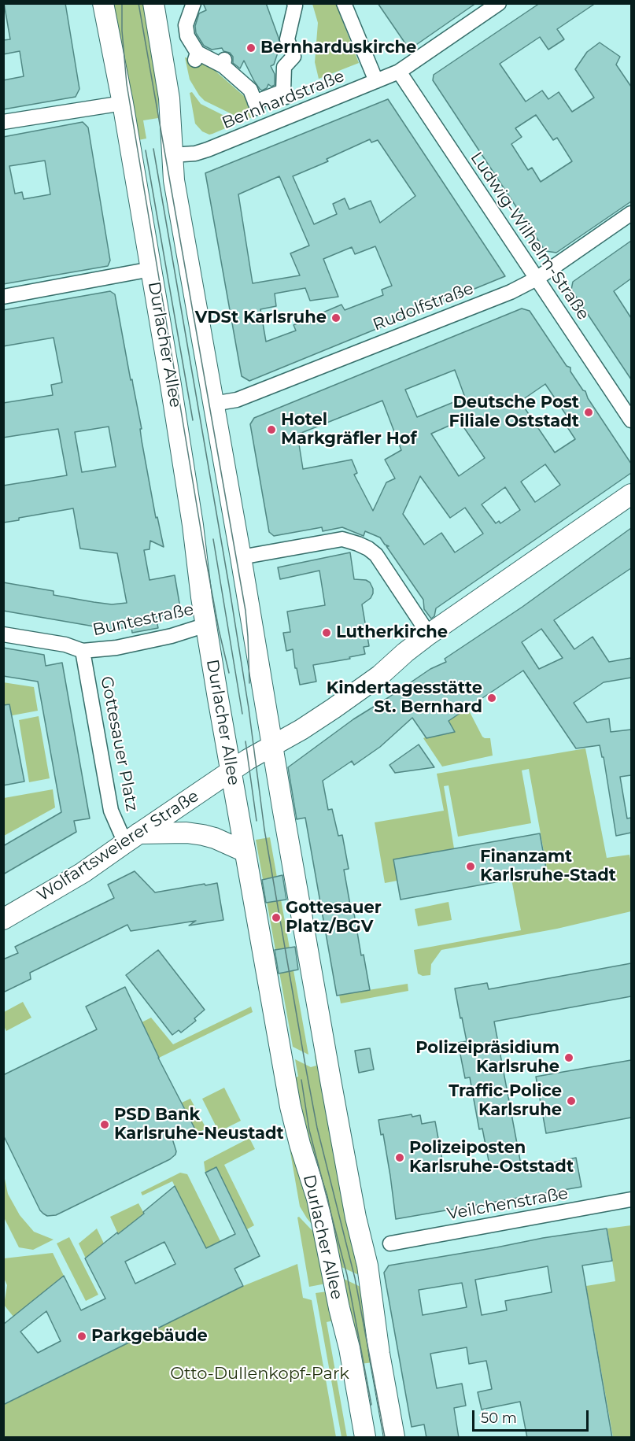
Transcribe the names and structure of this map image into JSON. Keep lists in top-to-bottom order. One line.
{"streets":{"street":["Bernhardstraße","Ludwig-Wilhelm-Straße","Rudolfstraße","Durlacher Allee","Buntestraße","Gottesauer Platz","Wolfartsweierer Straße","Veilchenstraße"]},"crossings":[["Bernhardstraße","Ludwig-Wilhelm-Straße"],["Ludwig-Wilhelm-Straße","Rudolfstraße"],["Durlacher Allee","Buntestraße"],["Durlacher Allee","Wolfartsweierer Straße"],["Buntestraße","Gottesauer Platz"],["Gottesauer Platz","Wolfartsweierer Straße"]],"parks":["Otto-Dullenkopf-Park"],"places":["Bernharduskirche","VDSt Karlsruhe","Deutsche Post Filiale Oststadt","Hotel Markgräfler Hof","Lutherkirche","Kindertagesstätte St. Bernhard","Finanzamt Karlsruhe-Stadt","Gottesauer Platz/BGV","Polizeipräsidium Karlsruhe","Traffic-Police Karlsruhe","PSD Bank Karlsruhe-Neustadt","Polizeiposten Karlsruhe-Oststadt","Parkgebäude"],"scale_bar":"50 m"}
